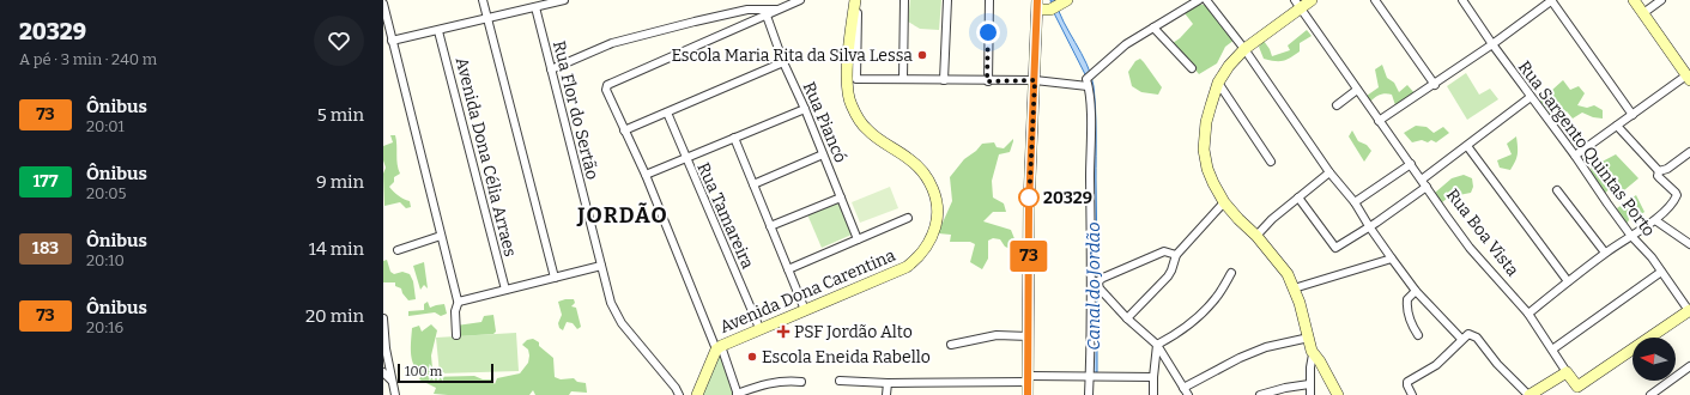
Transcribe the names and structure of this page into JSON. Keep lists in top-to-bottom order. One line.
{"streets":{"street":["Rua Flor do Sertão","Rua Piancó","Rua Sargento Quintas Porto","Avenida Dona Célia Arraes","Rua Tamareira","Rua Boa Vista","Avenida Dona Carentina"]},"crossings":[["Rua Tamareira","Avenida Dona Carentina"]],"districts":["JORDÃO"],"water":["Canal do Jordão"],"places":{"other":["Escola Maria Rita da Silva Lessa","20329","Escola Eneida Rabello"],"health":["PSF Jordão Alto"]},"lines":["bus line 73"],"scale_bar":"100 m","north":"left","page":{"heading":["20329","A pé · 3 min · 240 m"],"on_map":"73","list":[{"mark":"73","name":"Ônibus","note":"20:01","value":"5 min"},{"mark":"177","name":"Ônibus","note":"20:05","value":"9 min"},{"mark":"183","name":"Ônibus","note":"20:10","value":"14 min"},{"mark":"73","name":"Ônibus","note":"20:16","value":"20 min"}],"scale":"100 m"}}
